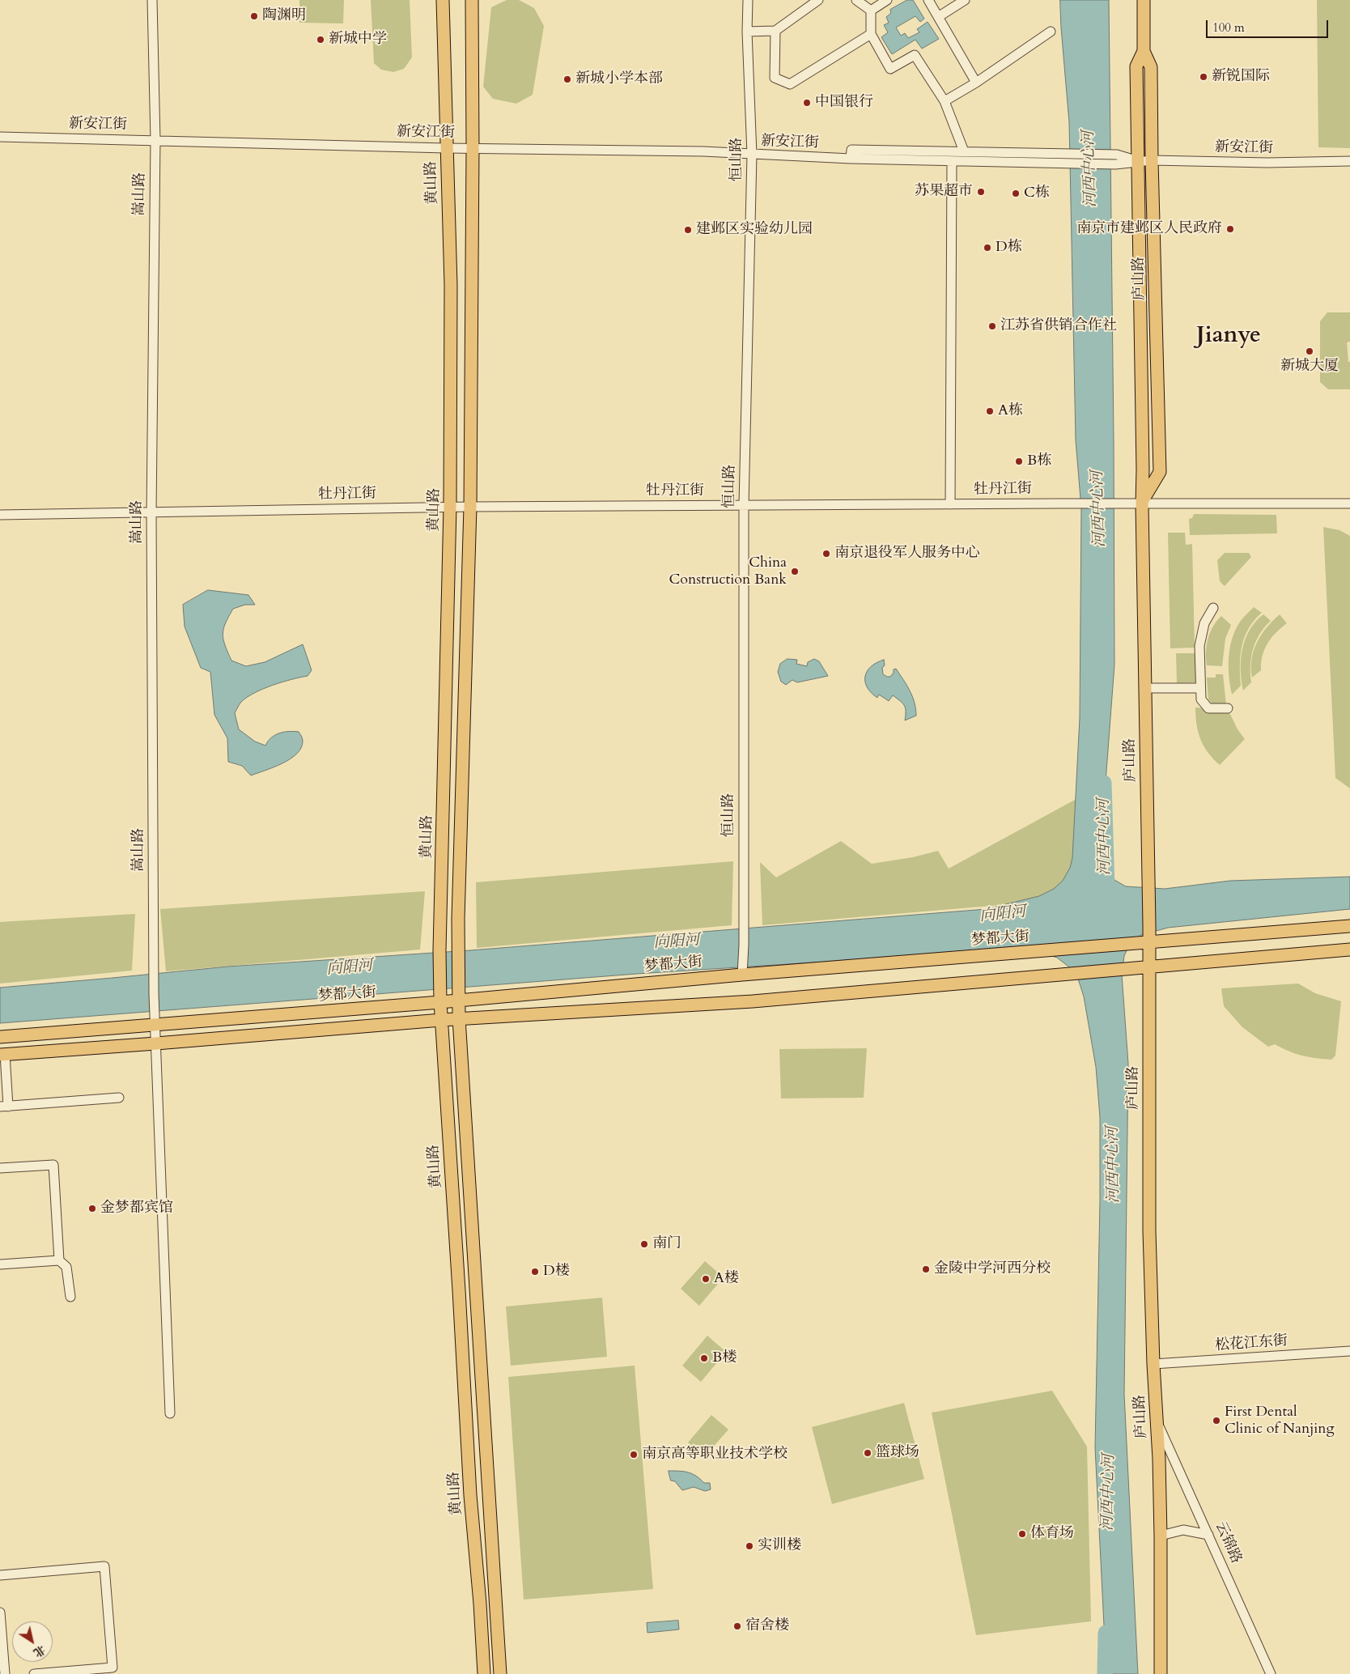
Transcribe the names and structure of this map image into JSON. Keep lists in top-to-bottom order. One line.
{"streets":{"main road":["黄山路","庐山路","梦都大街"],"street":["新安江街","恒山路","嵩山路","牡丹江街","松花江东街","云锦路"]},"crossings":[["新安江街","恒山路"],["新安江街","黄山路"],["新安江街","嵩山路"],["新安江街","庐山路"],["恒山路","牡丹江街"],["恒山路","梦都大街"],["黄山路","牡丹江街"],["黄山路","梦都大街"],["嵩山路","牡丹江街"],["嵩山路","梦都大街"],["庐山路","牡丹江街"],["庐山路","梦都大街"],["庐山路","松花江东街"],["庐山路","云锦路"]],"districts":["Jianye"],"water":["河西中心河","向阳河"],"places":["陶渊明","新城中学","新锐国际","新城小学本部","中国银行","苏果超市","C栋","南京市建邺区人民政府","建邺区实验幼儿园","D栋","江苏省供销合作社","新城大厦","A栋","B栋","南京退役军人服务中心","China Construction Bank","金梦都宾馆","南门","金陵中学河西分校","D楼","A楼","B楼","First Dental Clinic of Nanjing","篮球场","南京高等职业技术学校","体育场","实训楼","宿舍楼"],"scale_bar":"100 m","north":"bottom right"}
